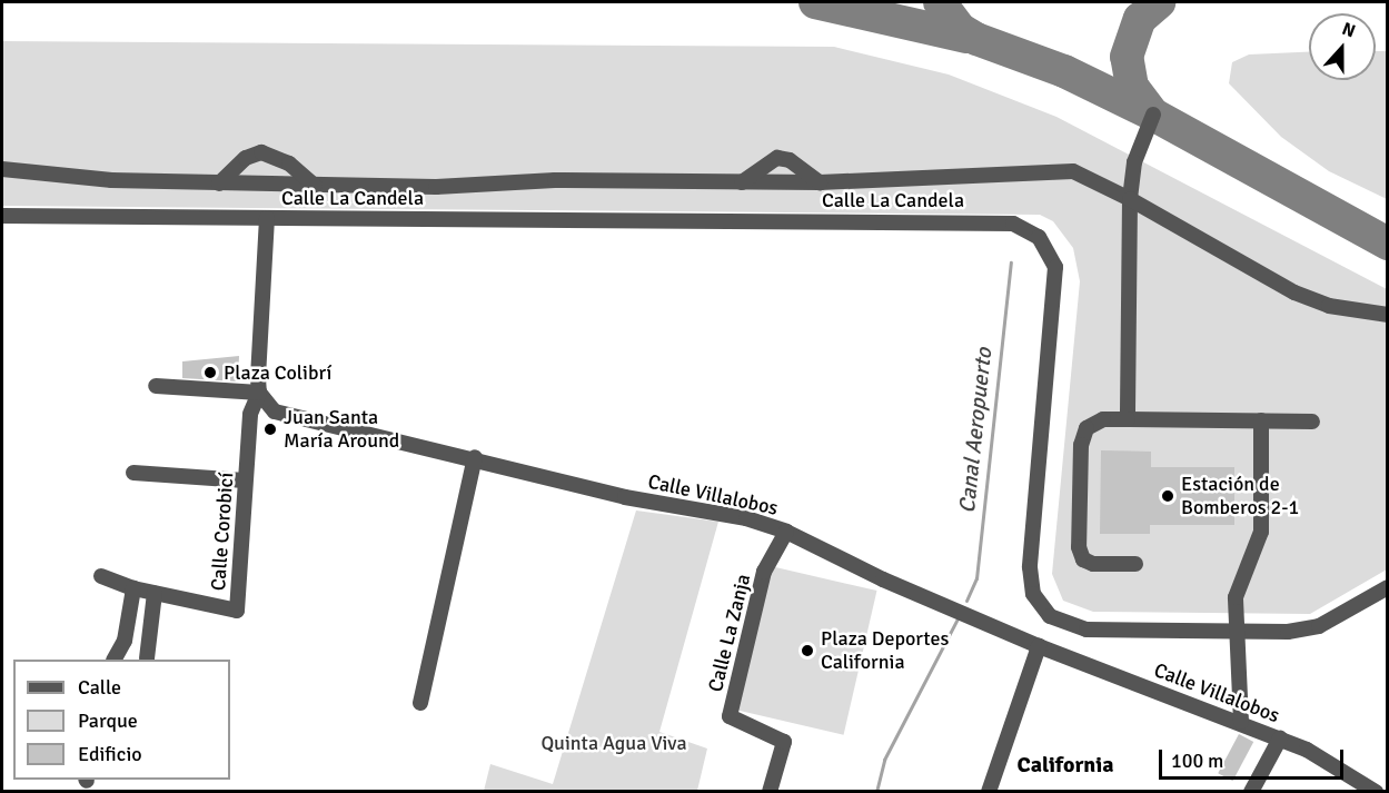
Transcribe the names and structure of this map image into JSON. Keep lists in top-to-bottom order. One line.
{"streets":{"street":["Calle La Candela","Calle Villalobos","Calle Corobicí","Calle La Zanja"]},"crossings":[["Calle Villalobos","Calle Corobicí"],["Calle Villalobos","Calle La Zanja"]],"districts":["California"],"water":["Canal Aeropuerto"],"parks":["Quinta Agua Viva"],"places":["Plaza Colibrí","Juan Santa María Around","Estación de Bomberos 2-1","Plaza Deportes California"],"legend":["Calle","Parque","Edificio"],"scale_bar":"100 m","north":"top"}
